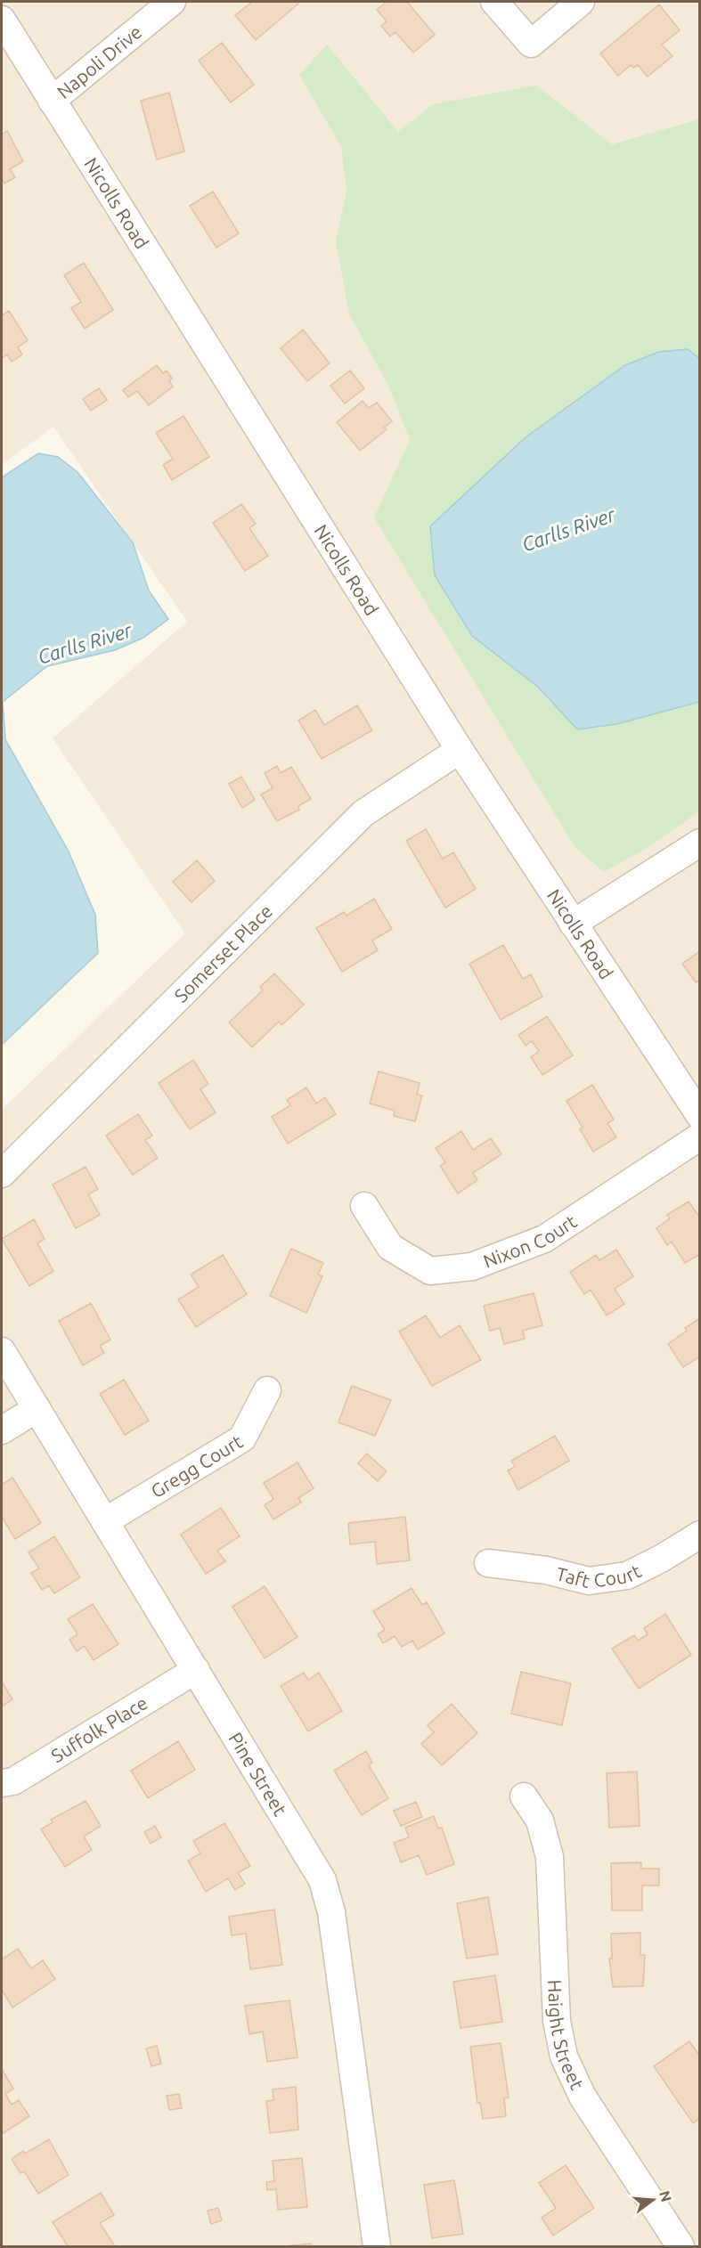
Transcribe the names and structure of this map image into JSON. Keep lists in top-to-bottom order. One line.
{"streets":{"street":["Napoli Drive","Nicolls Road","Somerset Place","Nixon Court","Gregg Court","Taft Court","Suffolk Place","Pine Street","Haight Street"]},"crossings":[["Napoli Drive","Nicolls Road"],["Nicolls Road","Somerset Place"],["Gregg Court","Pine Street"],["Suffolk Place","Pine Street"]],"water":["Carlls River"],"north":"right"}
